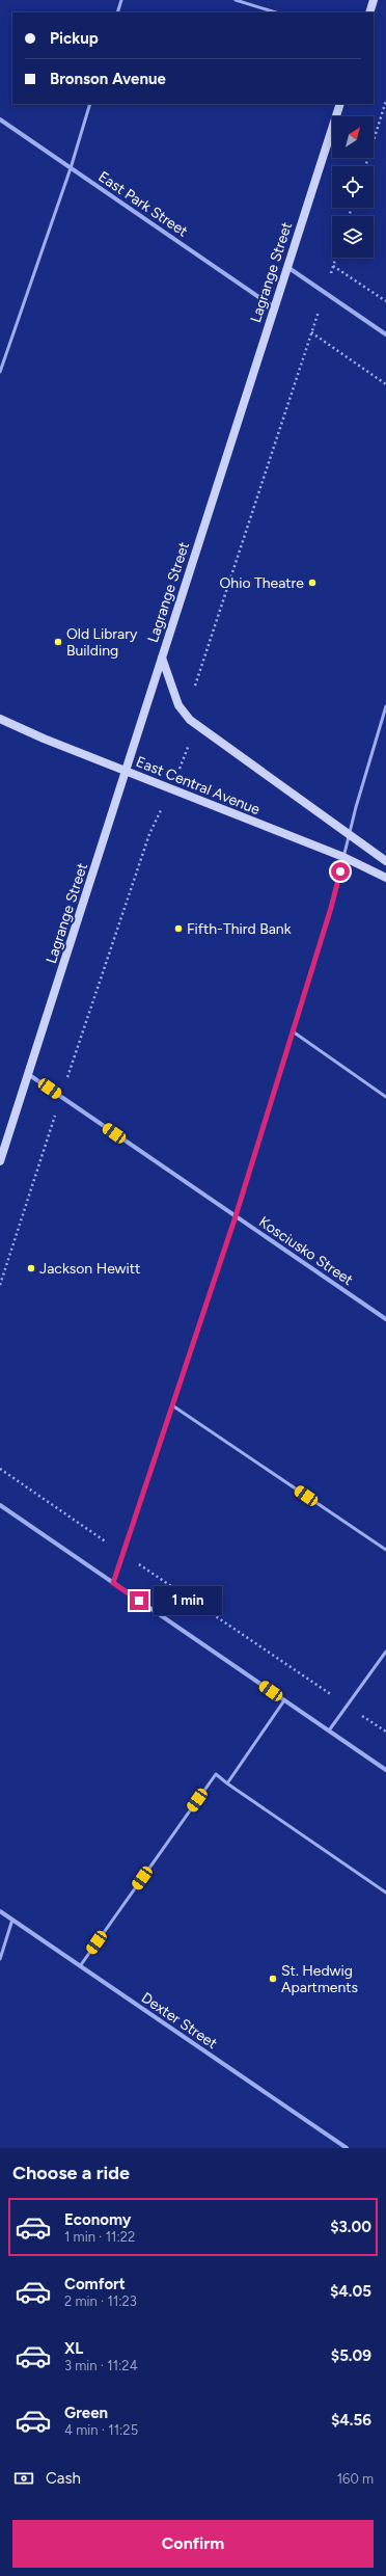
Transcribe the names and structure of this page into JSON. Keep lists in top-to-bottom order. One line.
{"streets":{"main road":["Lagrange Street","East Central Avenue"],"street":["East Park Street","Kosciusko Street","Dexter Street"]},"crossings":[["East Park Street","Lagrange Street"],["Lagrange Street","East Central Avenue"],["Lagrange Street","Kosciusko Street"]],"places":["Ohio Theatre","Old Library Building","Fifth-Third Bank","Jackson Hewitt","St. Hedwig Apartments"],"north":"top right","page":{"banner":["Pickup","Bronson Avenue"],"bubble":"1 min","heading":"Choose a ride","list":[{"name":"Economy","note":"1 min · 11:22","value":"$3.00"},{"name":"Comfort","note":"2 min · 11:23","value":"$4.05"},{"name":"XL","note":"3 min · 11:24","value":"$5.09"},{"name":"Green","note":"4 min · 11:25","value":"$4.56"}],"pay":["Cash","160 m"],"buttons":"Confirm"}}
